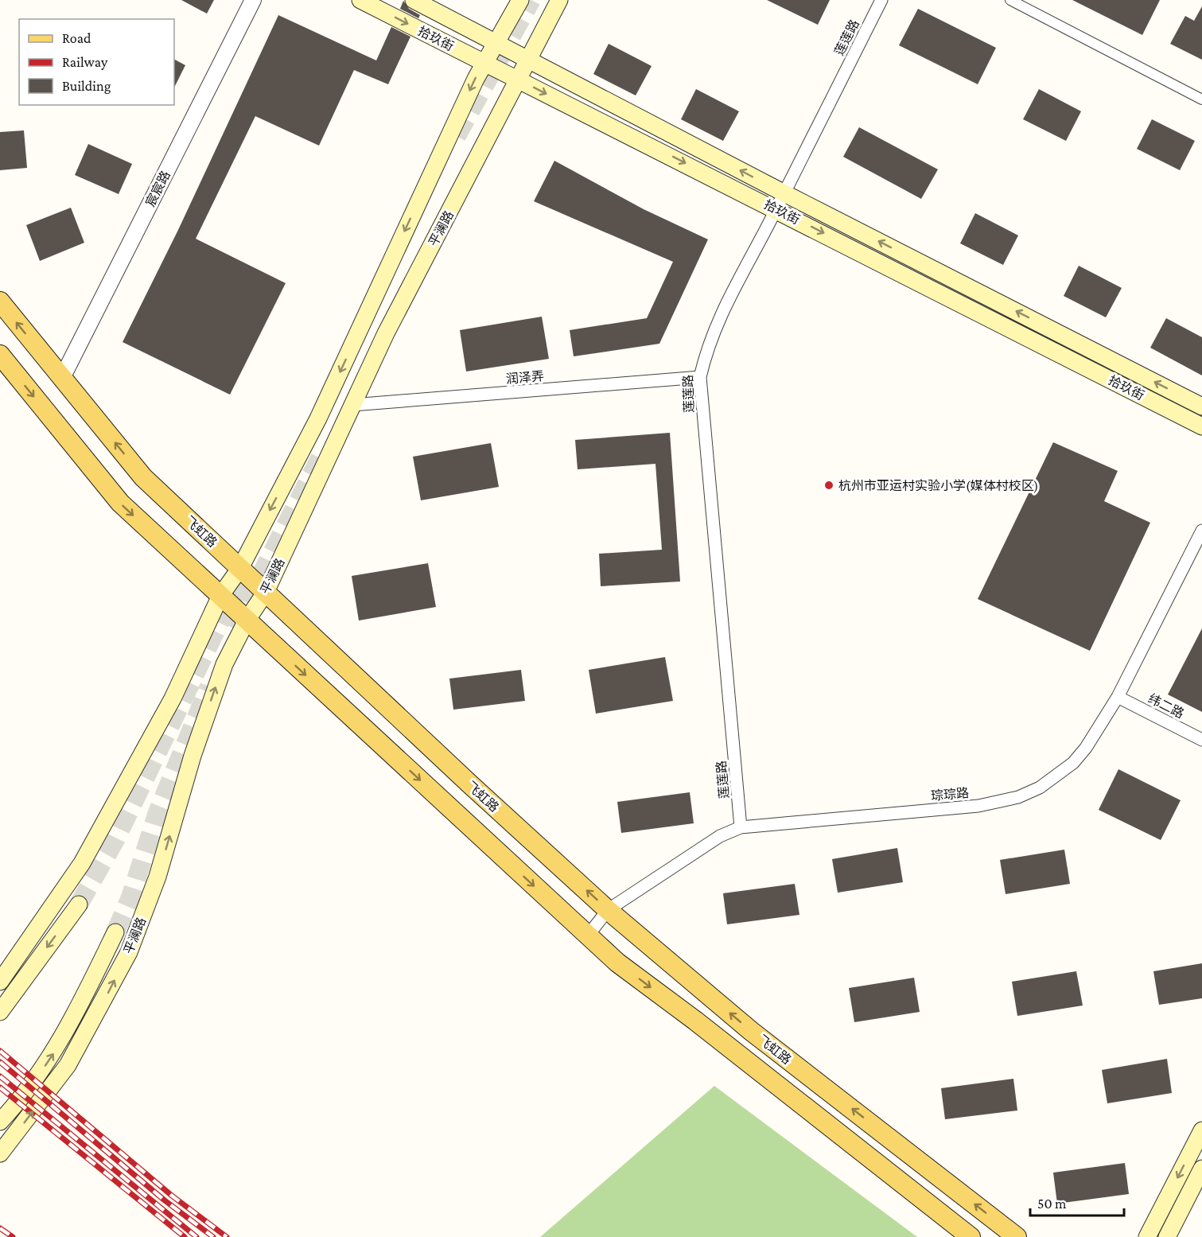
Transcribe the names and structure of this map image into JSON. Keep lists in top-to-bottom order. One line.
{"streets":{"main road":["拾玖街","平澜路","飞虹路"],"street":["莲莲路","宸宸路","润泽弄","纬二路","琮琮路"]},"crossings":[["莲莲路","拾玖街"],["莲莲路","润泽弄"],["莲莲路","琮琮路"],["拾玖街","平澜路"],["宸宸路","飞虹路"],["平澜路","润泽弄"],["平澜路","飞虹路"],["飞虹路","琮琮路"],["纬二路","琮琮路"]],"places":["杭州市亚运村实验小学(媒体村校区)"],"legend":["Road","Railway","Building"],"scale_bar":"50 m"}
